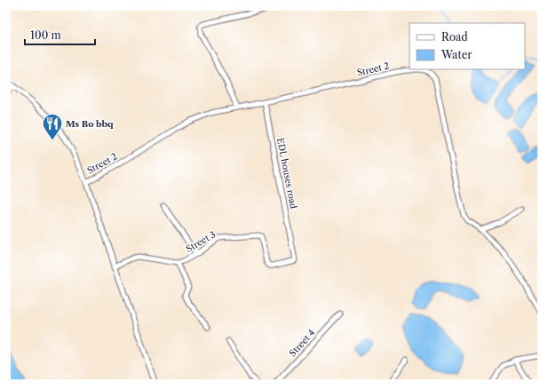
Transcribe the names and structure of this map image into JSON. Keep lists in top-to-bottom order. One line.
{"streets":{"street":["Street 2","EDL houses road","Street 3","Street 4"]},"crossings":[["Street 2","EDL houses road"],["EDL houses road","Street 3"]],"places":{"restaurant":["Ms Bo bbq"]},"legend":["Road","Water"],"scale_bar":"100 m"}
